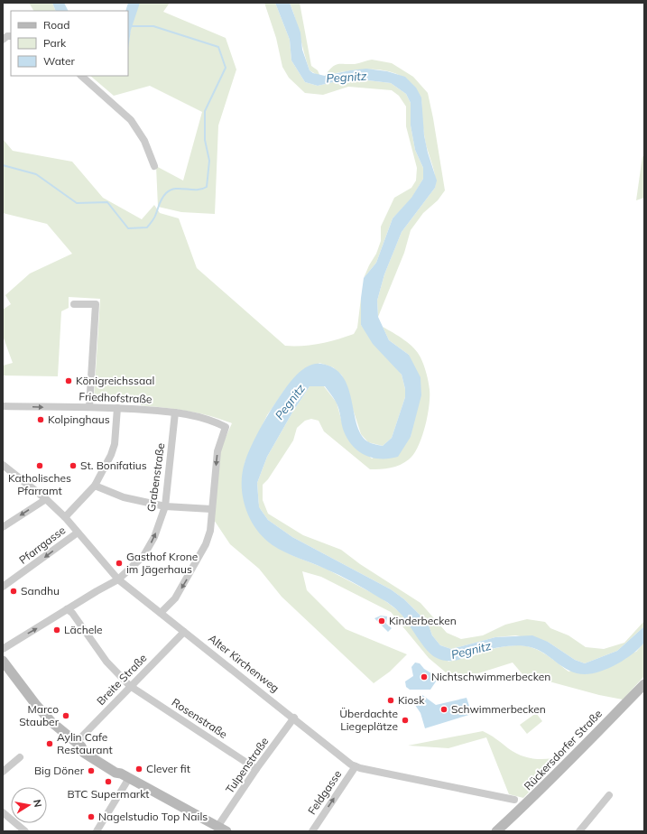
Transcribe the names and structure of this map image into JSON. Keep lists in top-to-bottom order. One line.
{"streets":{"main road":["Rückersdorfer Straße"],"street":["Friedhofstraße","Grabenstraße","Pfarrgasse","Alter Kirchenweg","Breite Straße","Rosenstraße","Tulpenstraße","Feldgasse"]},"crossings":[["Friedhofstraße","Grabenstraße"],["Grabenstraße","Alter Kirchenweg"],["Pfarrgasse","Alter Kirchenweg"],["Alter Kirchenweg","Breite Straße"],["Alter Kirchenweg","Tulpenstraße"],["Alter Kirchenweg","Feldgasse"],["Breite Straße","Rosenstraße"],["Rosenstraße","Tulpenstraße"]],"one_way":["Feldgasse"],"water":["Pegnitz"],"places":["Königreichssaal","Kolpinghaus","Katholisches Pfarramt","St. Bonifatius","Gasthof Krone im Jägerhaus","Sandhu","Kinderbecken","Lächele","Nichtschwimmerbecken","Kiosk","Schwimmerbecken","Marco Stauber","Überdachte Liegeplätze","Aylin Cafe Restaurant","Clever fit","Big Döner","BTC Supermarkt","Nagelstudio Top Nails"],"legend":["Road","Park","Water"],"north":"right"}
